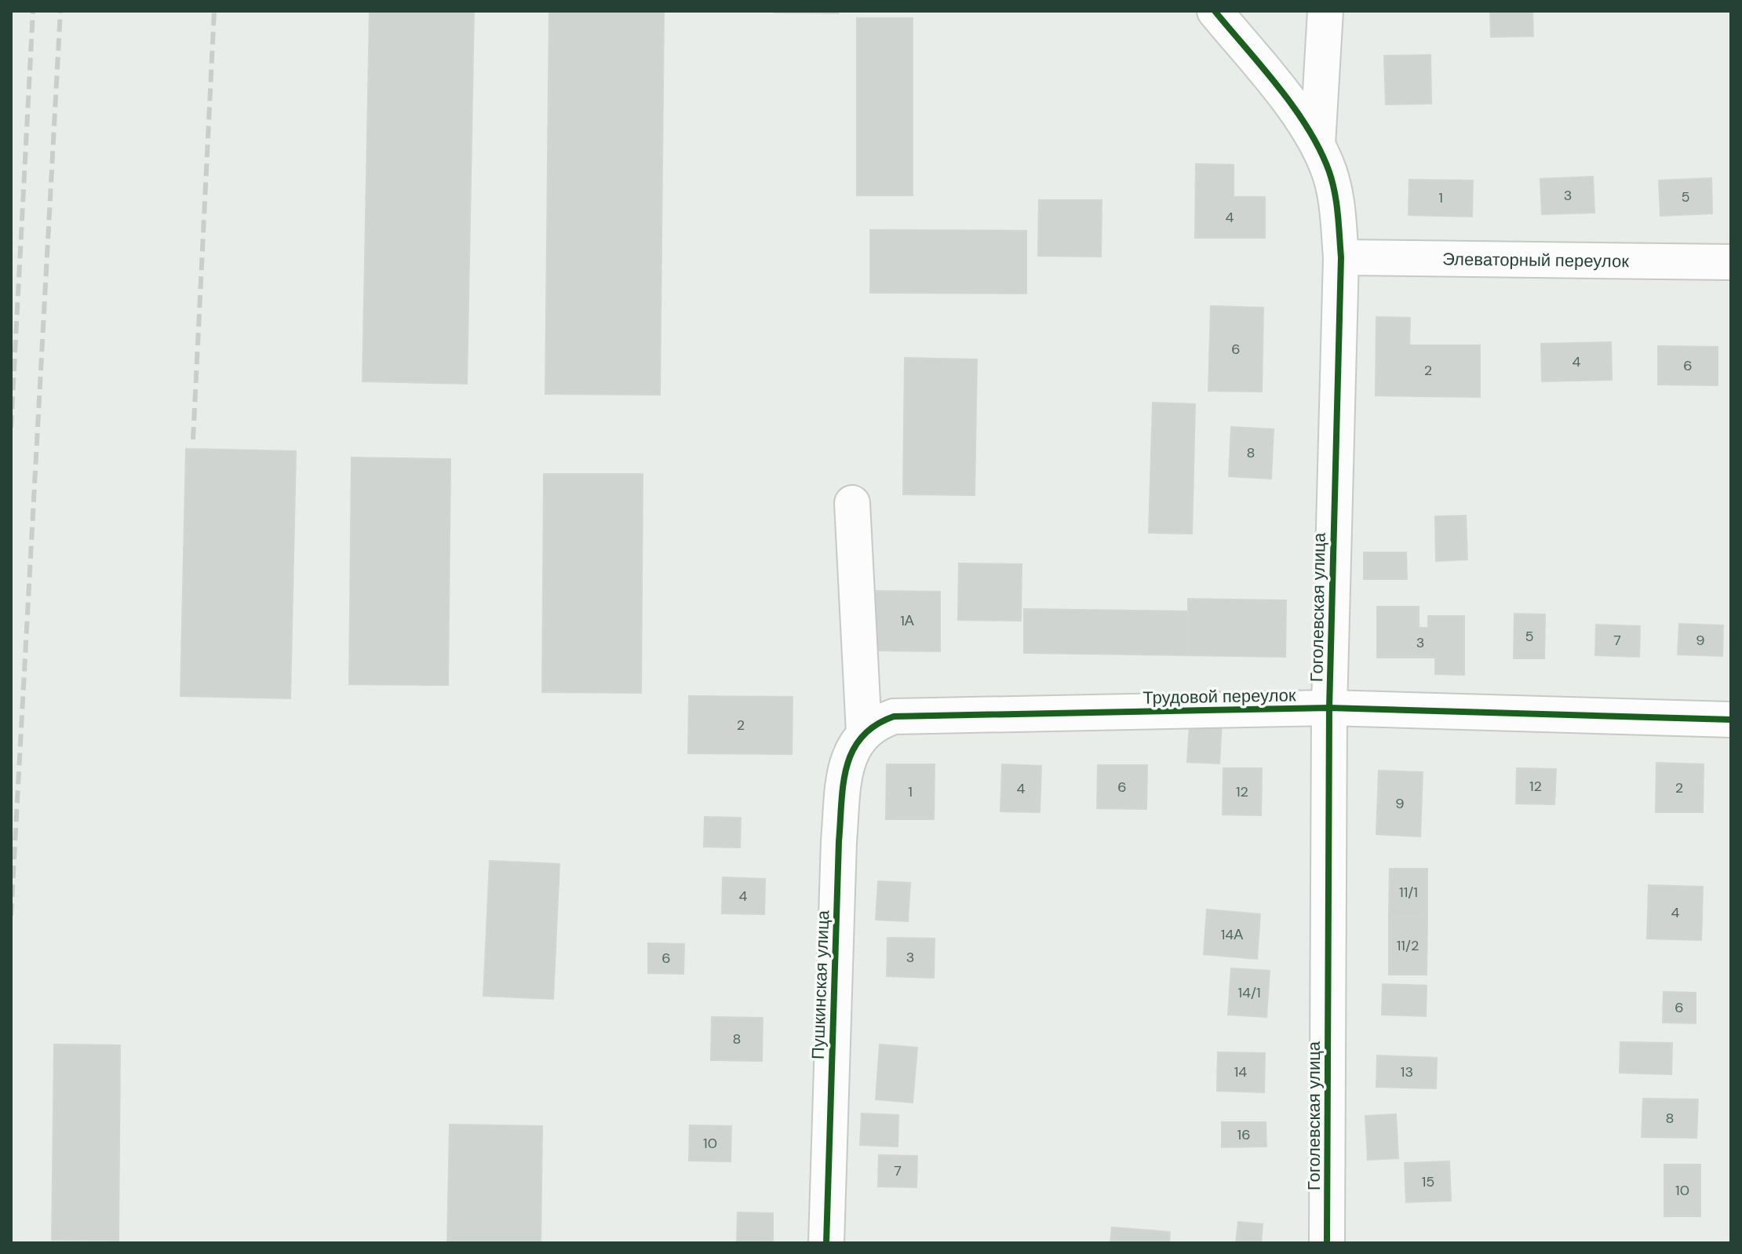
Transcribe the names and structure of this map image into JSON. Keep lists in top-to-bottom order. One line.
{"streets":{"street":["Элеваторный переулок","Гоголевская улица","Трудовой переулок","Пушкинская улица"]},"crossings":[["Элеваторный переулок","Гоголевская улица"],["Гоголевская улица","Трудовой переулок"],["Трудовой переулок","Пушкинская улица"]],"house_numbers":["3","5","1","4","6","4","6","2","8","1А","5","7","9","3","2","12","6","2","4","1","12","9","11/1","4","4","14А","11/2","3","6","14/1","6","8","14","13","8","16","10","7","15","10"]}
